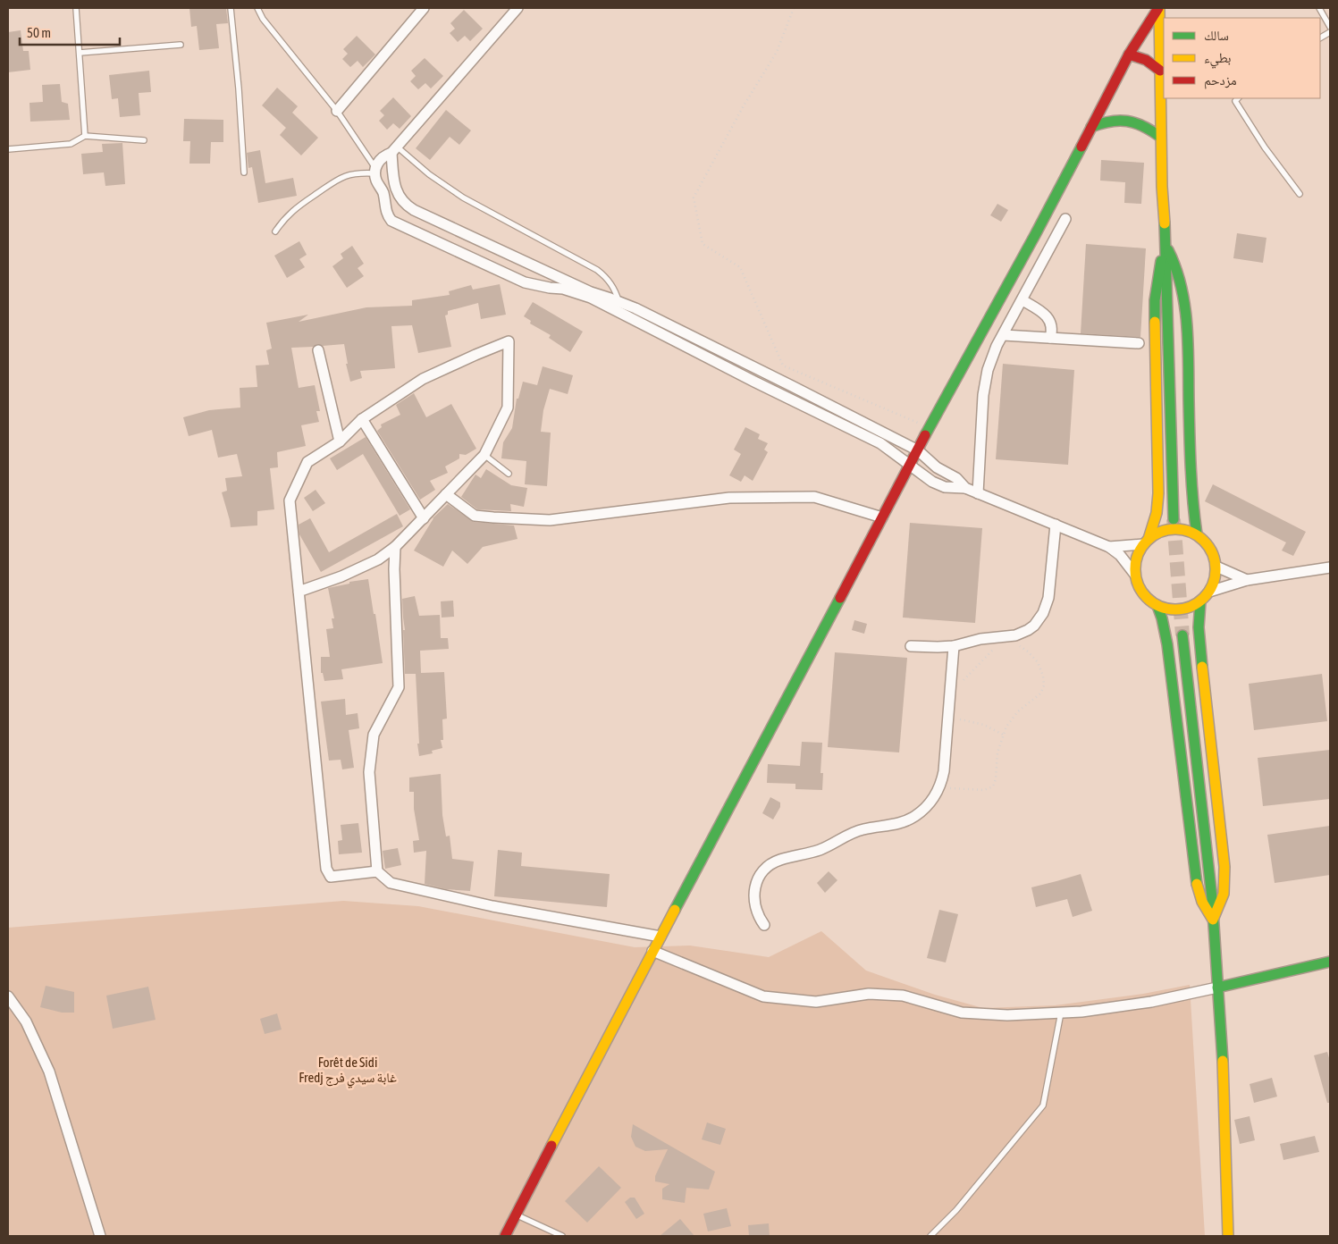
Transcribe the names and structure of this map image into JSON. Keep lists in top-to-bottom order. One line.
{"parks":["Forêt de Sidi Fredj غابة سيدي فرج"],"legend":["سالك","بطيء","مزدحم"],"scale_bar":"50 m"}
